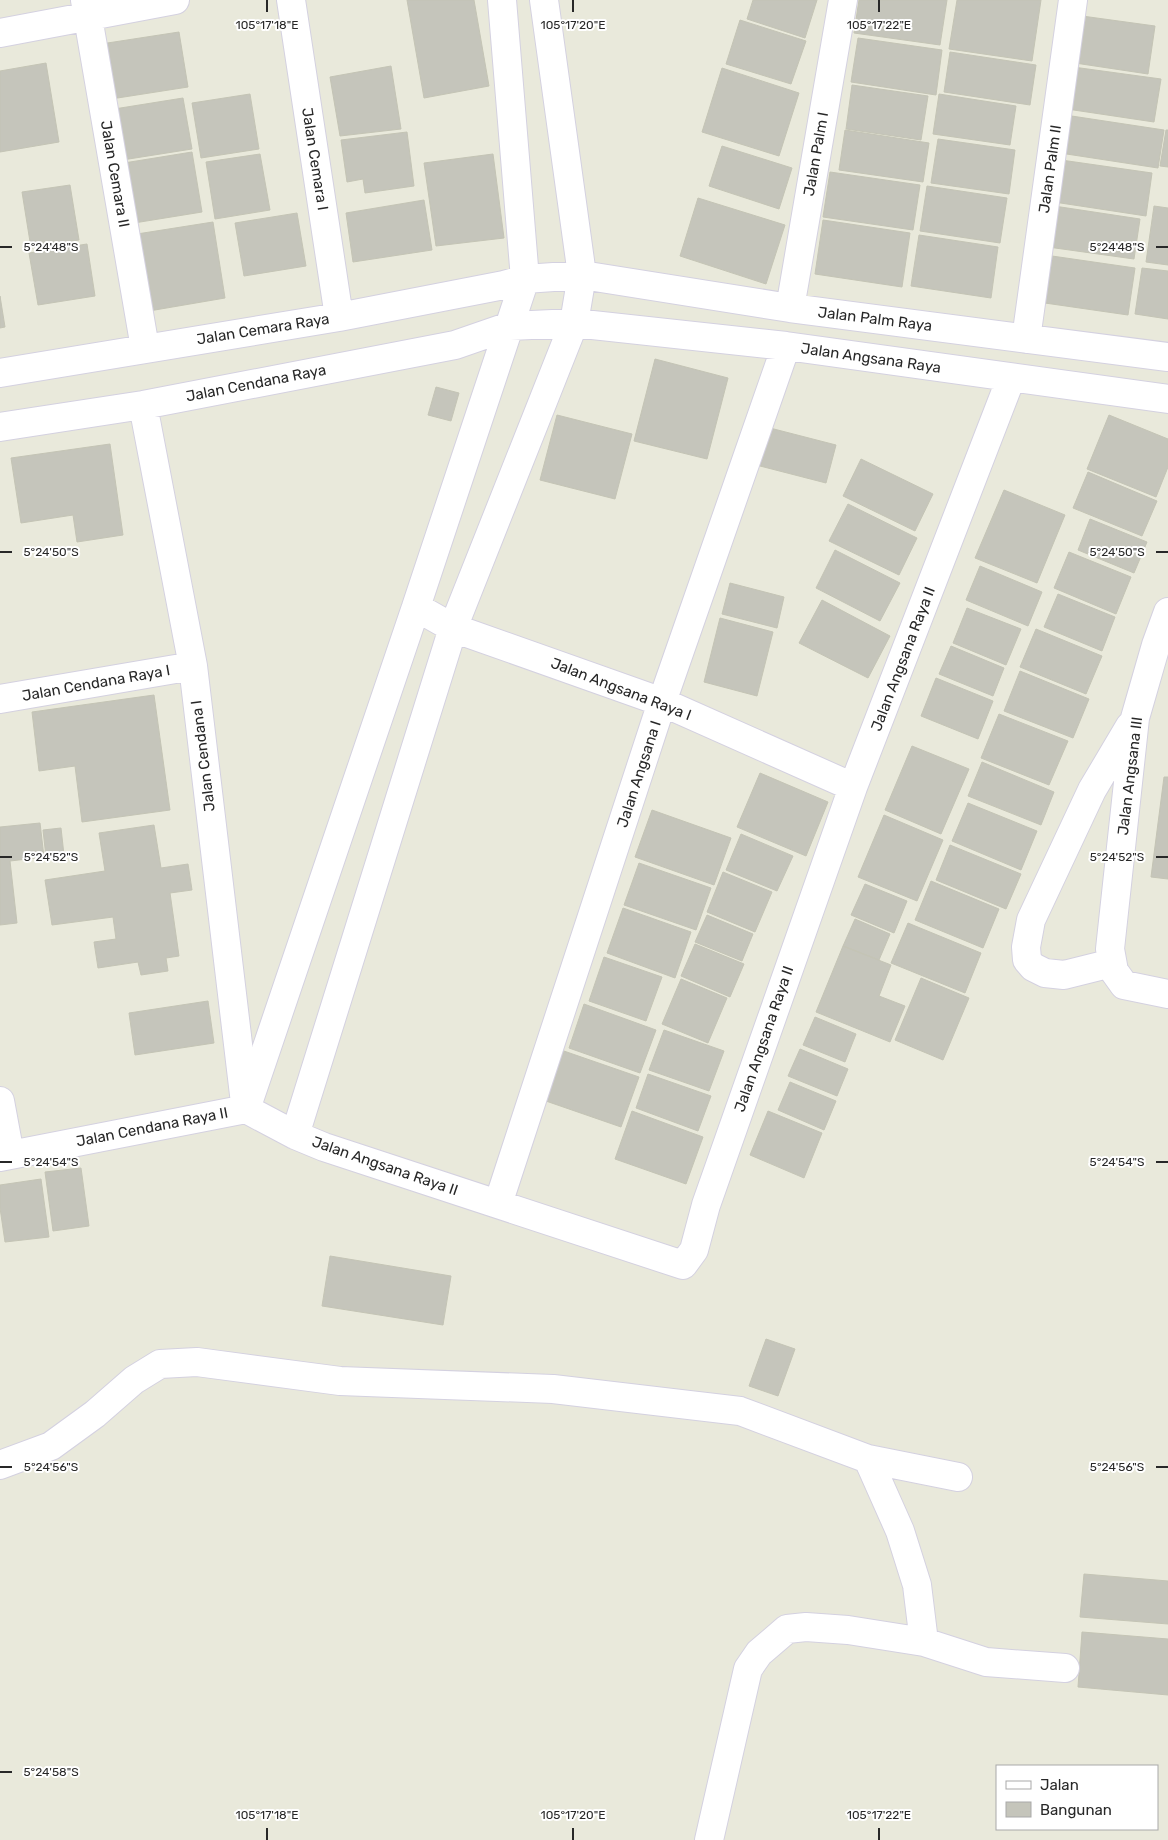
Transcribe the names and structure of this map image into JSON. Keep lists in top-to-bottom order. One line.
{"streets":{"street":["Jalan Palm I","Jalan Cemara I","Jalan Palm II","Jalan Cemara II","Jalan Palm Raya","Jalan Cemara Raya","Jalan Angsana Raya","Jalan Cendana Raya","Jalan Angsana Raya II","Jalan Cendana Raya I","Jalan Angsana Raya I","Jalan Cendana I","Jalan Angsana I","Jalan Angsana III","Jalan Cendana Raya II"]},"crossings":[["Jalan Palm I","Jalan Palm Raya"],["Jalan Cemara I","Jalan Cemara Raya"],["Jalan Palm II","Jalan Palm Raya"],["Jalan Cemara II","Jalan Cemara Raya"],["Jalan Palm Raya","Jalan Cemara Raya"],["Jalan Angsana Raya","Jalan Cendana Raya"],["Jalan Angsana Raya","Jalan Angsana Raya II"],["Jalan Angsana Raya","Jalan Angsana I"],["Jalan Cendana Raya","Jalan Cendana I"],["Jalan Angsana Raya II","Jalan Angsana Raya I"],["Jalan Angsana Raya II","Jalan Cendana I"],["Jalan Angsana Raya II","Jalan Angsana I"],["Jalan Angsana Raya II","Jalan Cendana Raya II"],["Jalan Cendana Raya I","Jalan Cendana I"],["Jalan Angsana Raya I","Jalan Angsana I"],["Jalan Cendana I","Jalan Cendana Raya II"]],"legend":["Jalan","Bangunan"],"coordinates":["105°17'18\"E","105°17'20\"E","105°17'22\"E","5°24'48\"S","5°24'50\"S","5°24'52\"S","5°24'54\"S","5°24'56\"S","5°24'58\"S"]}
